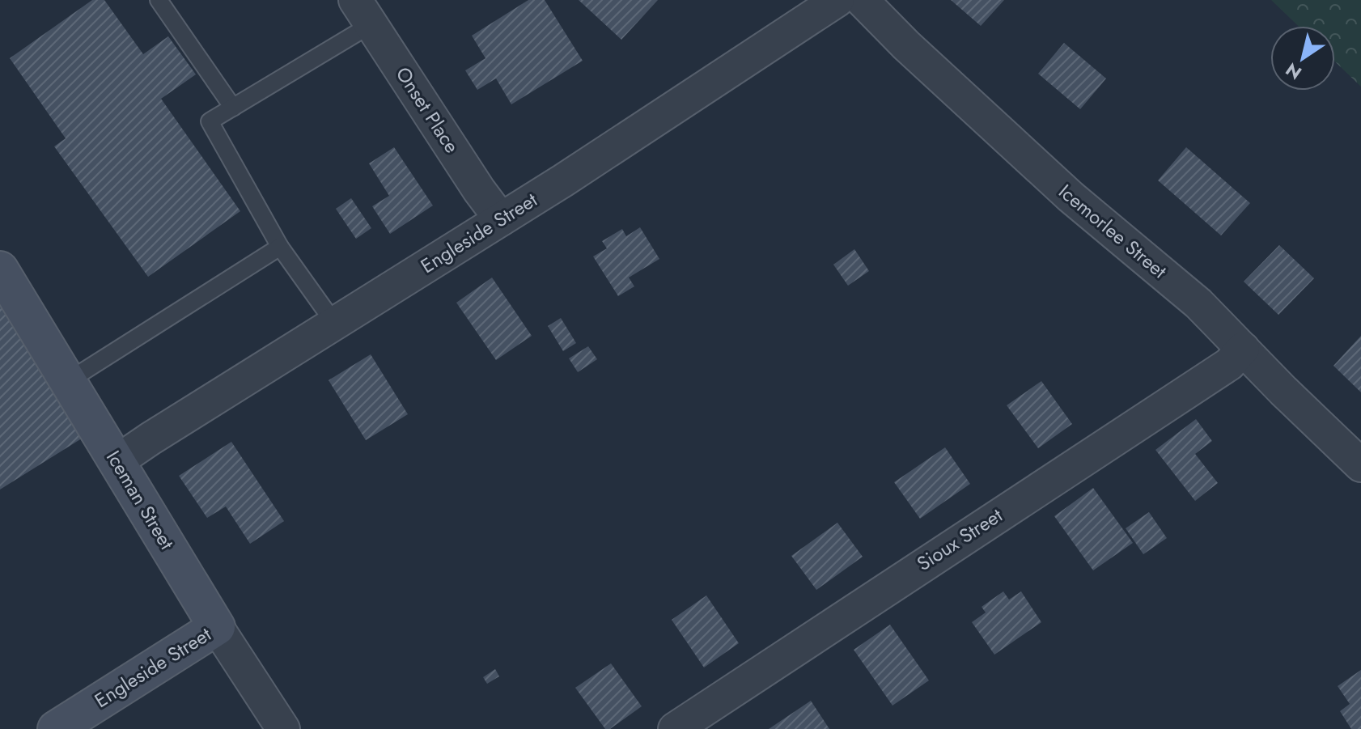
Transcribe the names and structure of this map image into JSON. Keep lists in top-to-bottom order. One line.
{"streets":{"main road":["Engleside Street","Iceman Street"],"street":["Onset Place","Icemorlee Street","Sioux Street"]},"crossings":[["Onset Place","Engleside Street"],["Icemorlee Street","Sioux Street"],["Engleside Street","Iceman Street"]],"north":"bottom left"}
